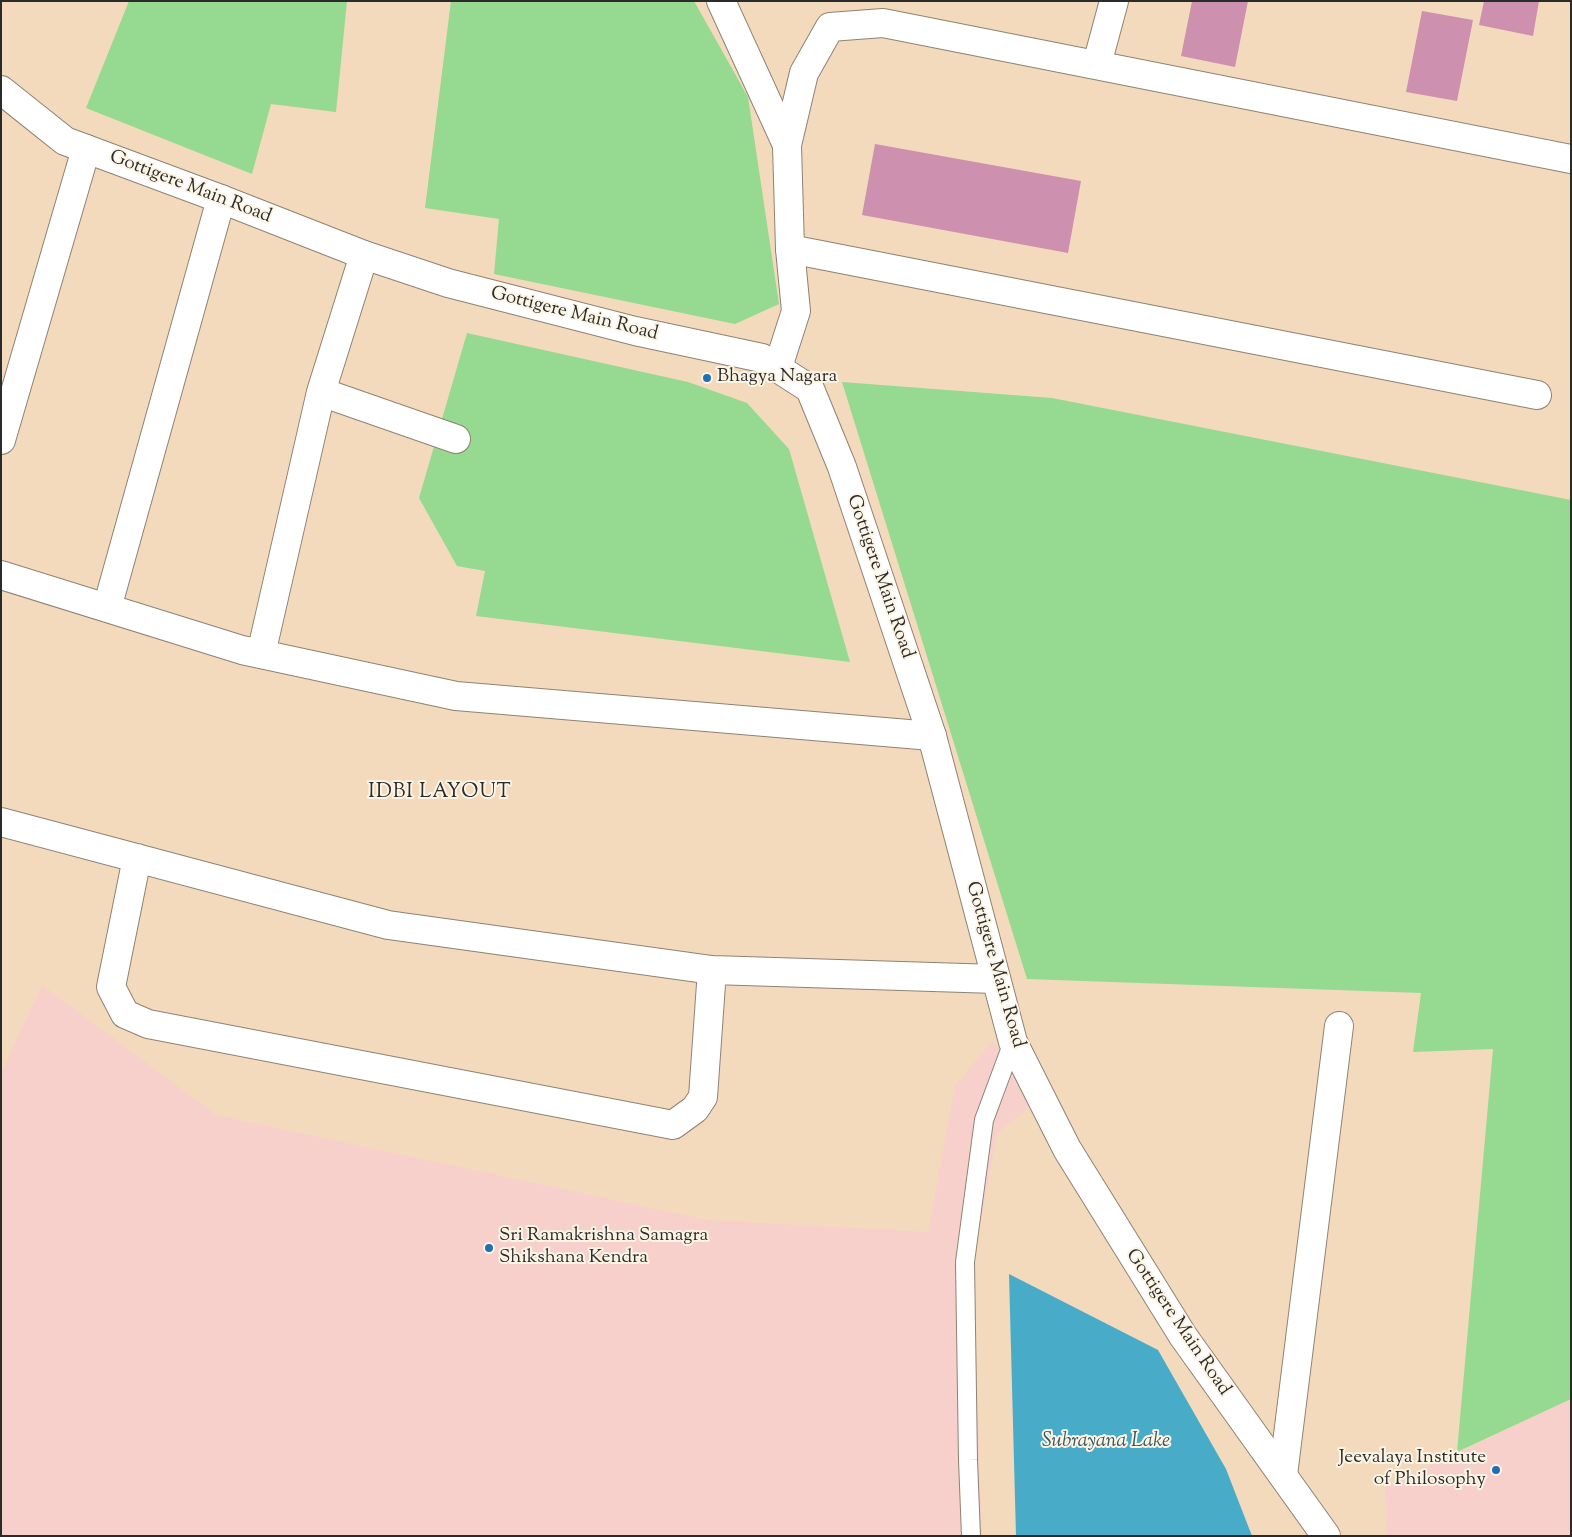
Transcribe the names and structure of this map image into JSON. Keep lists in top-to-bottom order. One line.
{"streets":{"street":["Gottigere Main Road"]},"districts":["IDBI LAYOUT"],"water":["Subrayana Lake"],"places":["Bhagya Nagara","Sri Ramakrishna Samagra Shikshana Kendra","Jeevalaya Institute of Philosophy"]}
